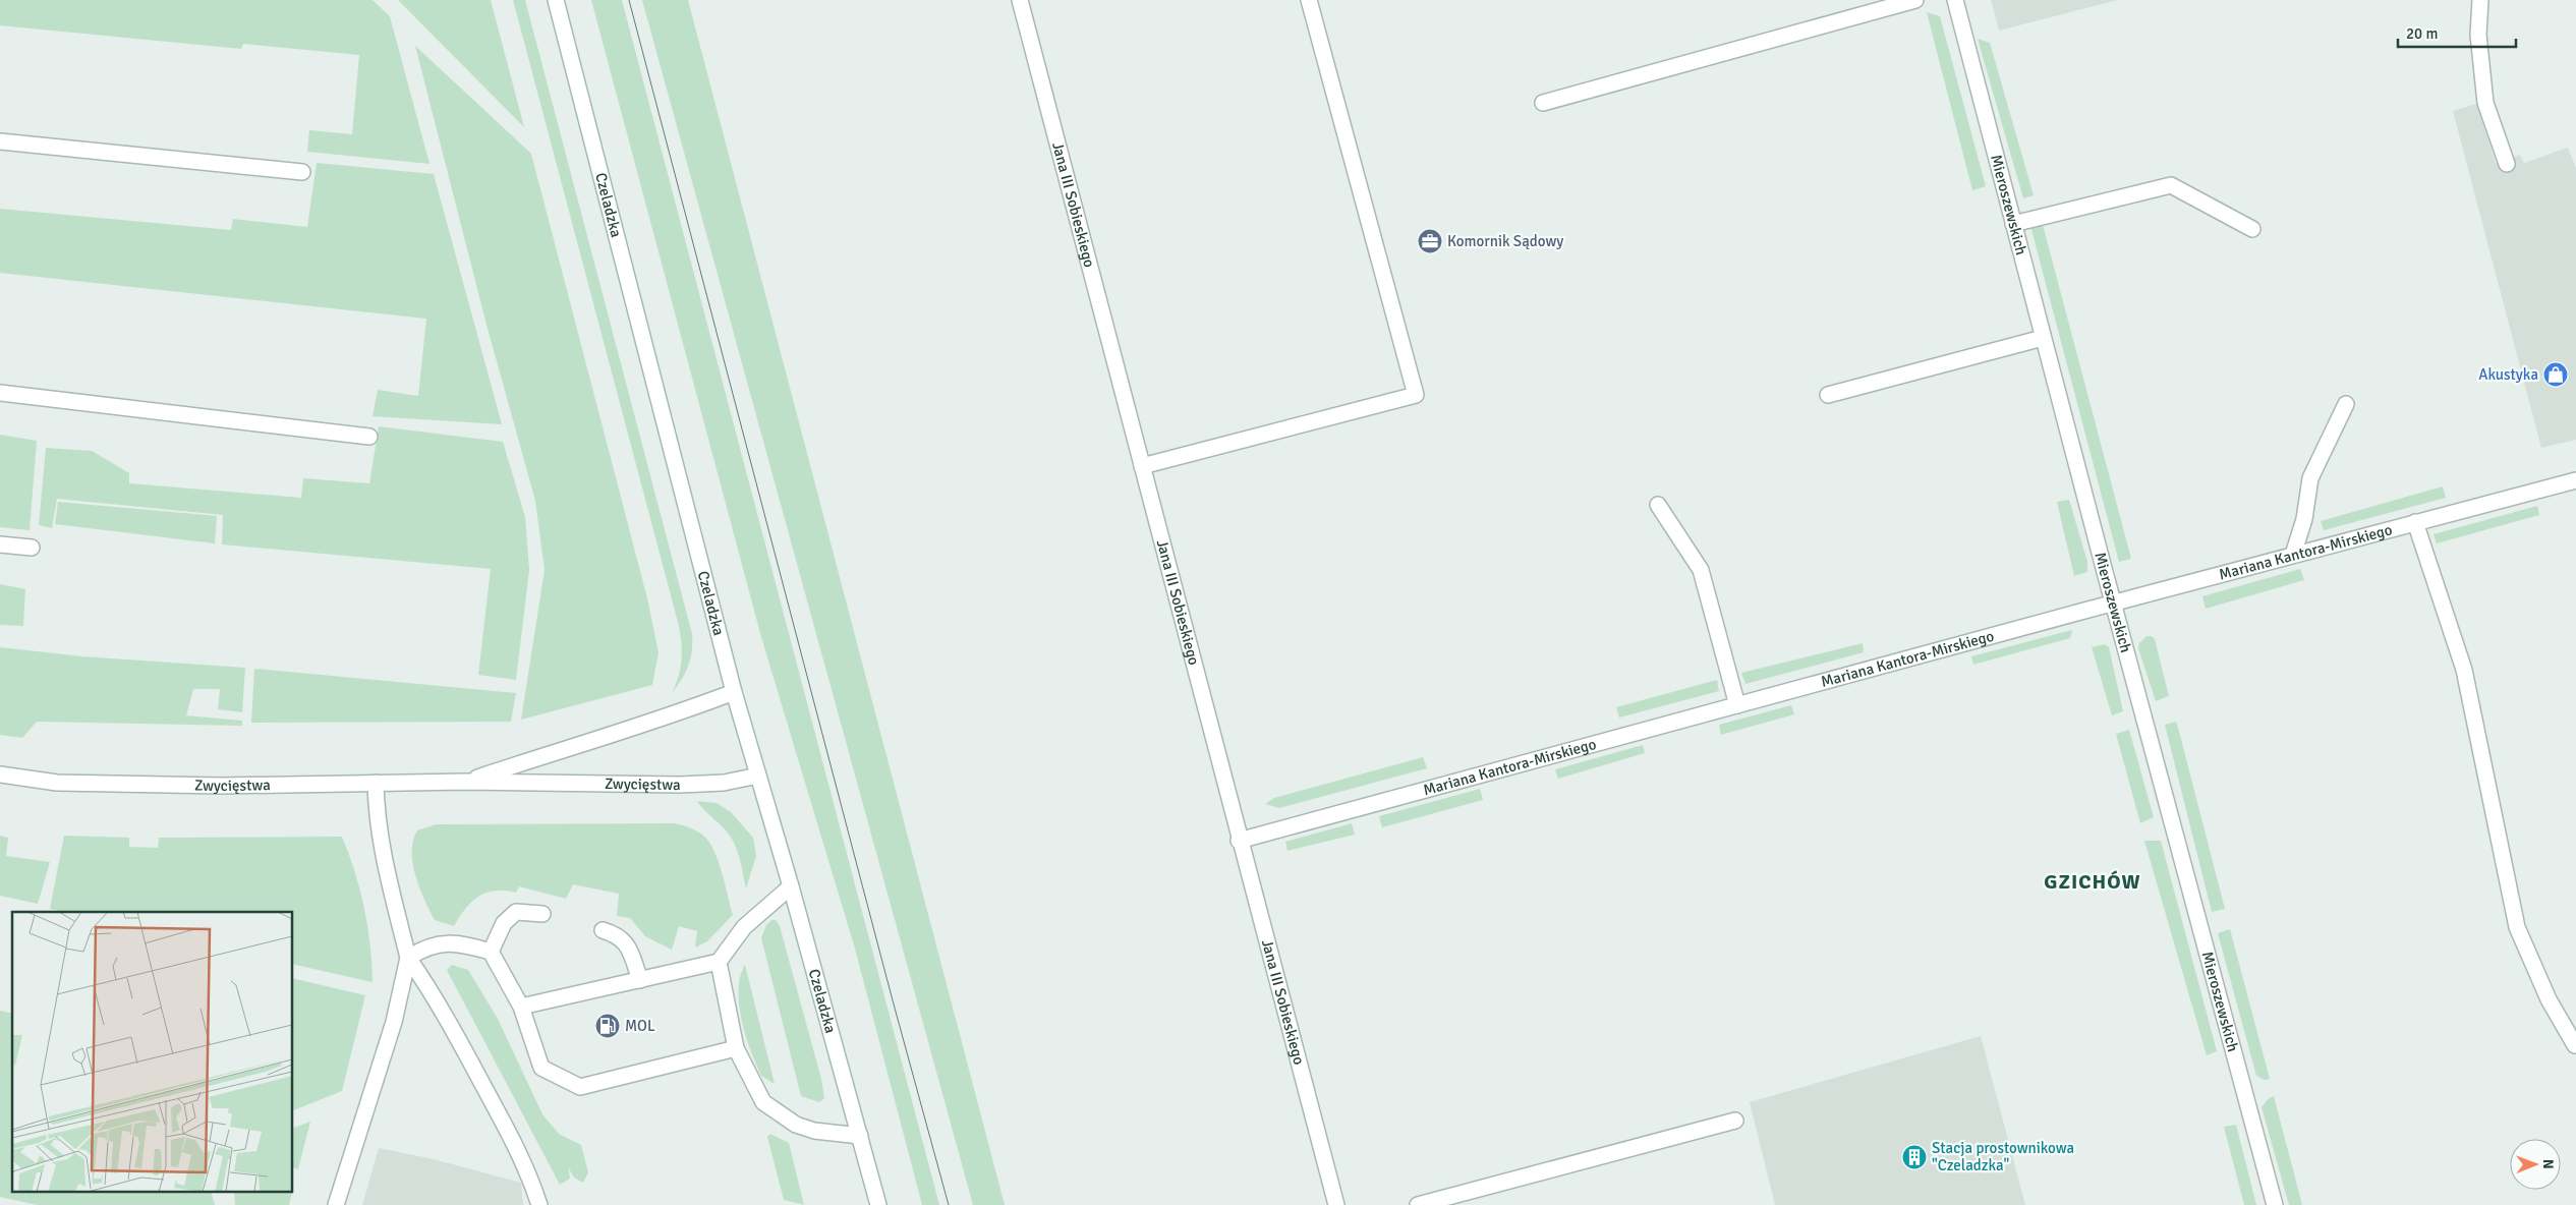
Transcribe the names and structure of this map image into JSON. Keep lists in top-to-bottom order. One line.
{"streets":{"street":["Jana III Sobieskiego","Czeladzka","Mieroszewskich","Mariana Kantora-Mirskiego","Zwycięstwa"]},"crossings":[["Jana III Sobieskiego","Mariana Kantora-Mirskiego"],["Czeladzka","Zwycięstwa"],["Mieroszewskich","Mariana Kantora-Mirskiego"]],"districts":["GZICHÓW"],"places":{"office":["Komornik Sądowy"],"shop":["Akustyka"],"fuel station":["MOL"],"building":["Stacja prostownikowa \"Czeladzka\""]},"scale_bar":"20 m","north":"right"}
